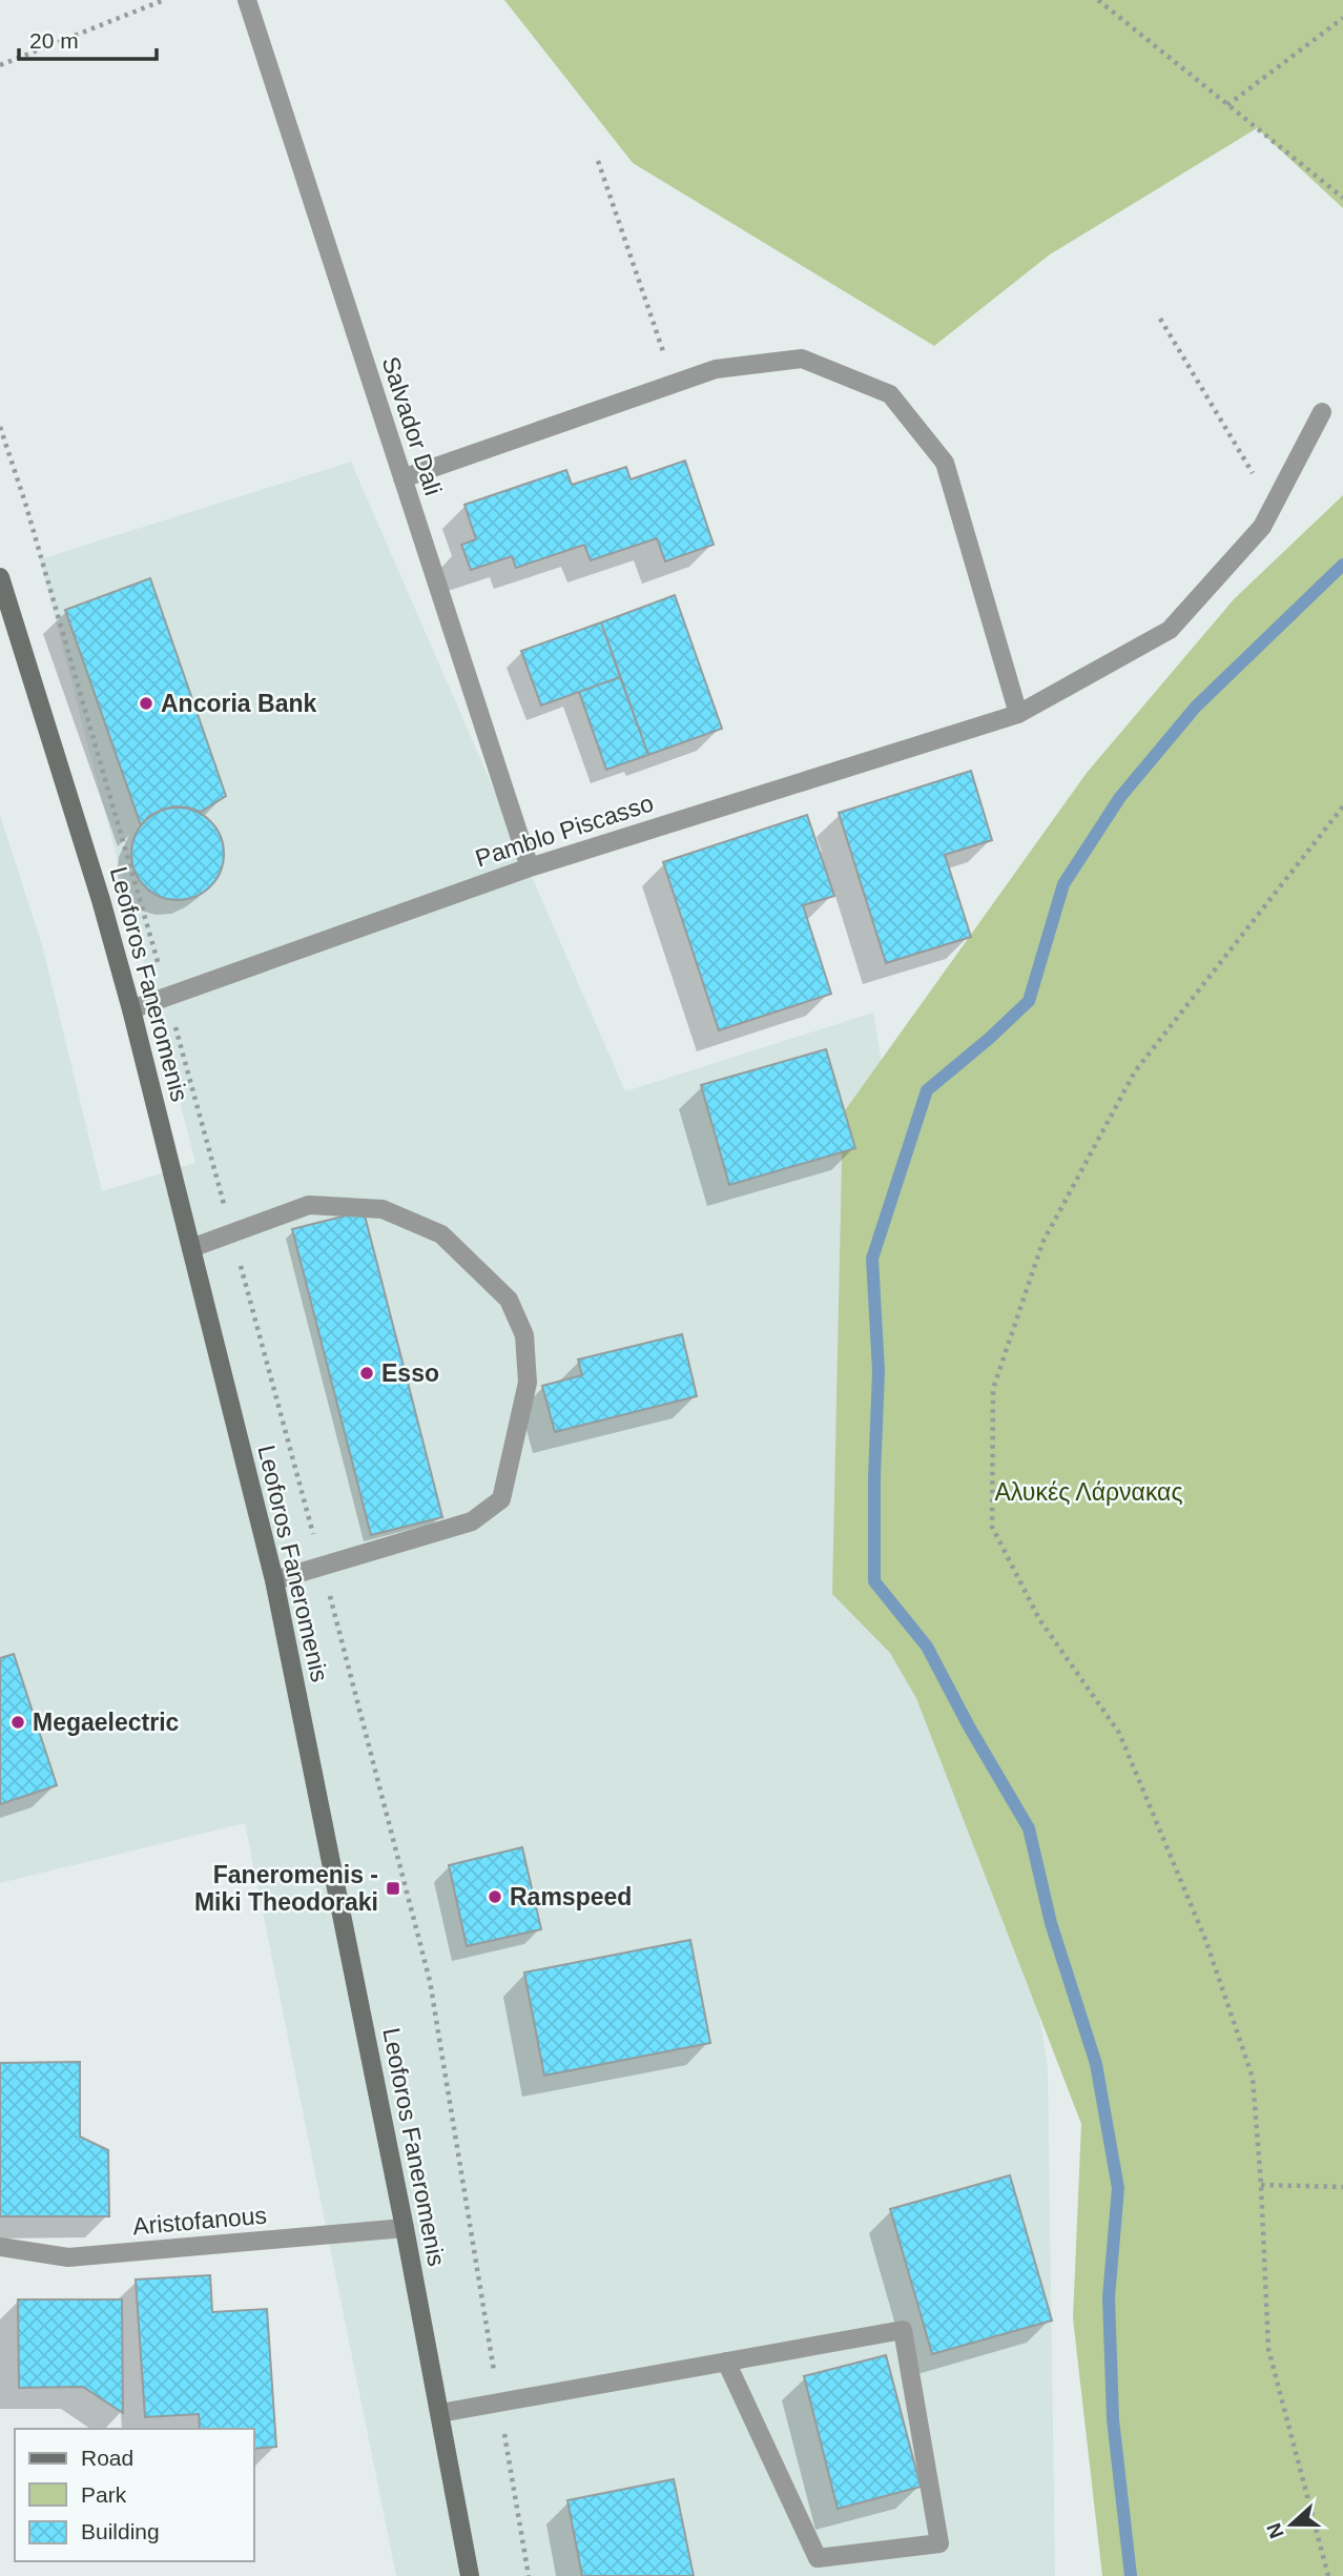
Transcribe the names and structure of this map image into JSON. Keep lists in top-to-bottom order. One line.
{"streets":{"main road":["Leoforos Faneromenis"],"street":["Salvador Dali","Pamblo Piscasso","Aristofanous"]},"crossings":[["Salvador Dali","Pamblo Piscasso"],["Pamblo Piscasso","Leoforos Faneromenis"],["Leoforos Faneromenis","Aristofanous"]],"parks":["Αλυκές Λάρνακας"],"places":{"other":["Ancoria Bank","Esso","Megaelectric","Ramspeed"],"transit":["Faneromenis - Miki Theodoraki"]},"legend":["Road","Park","Building"],"scale_bar":"20 m","north":"left"}
